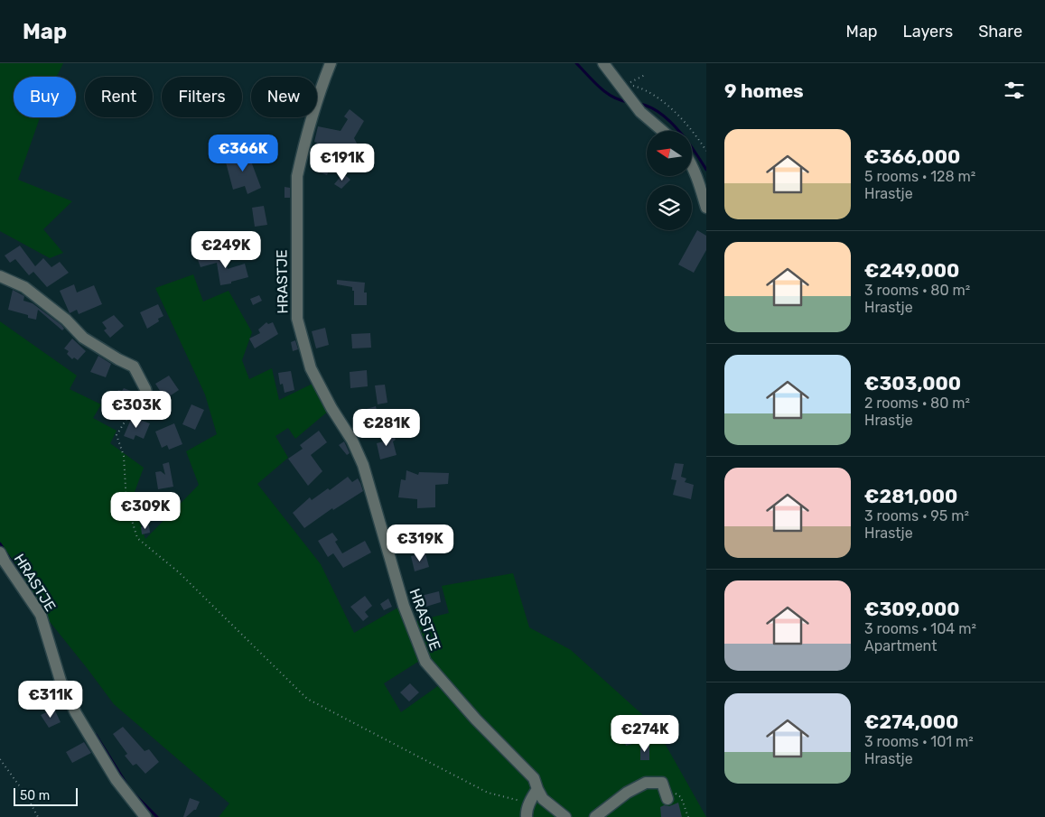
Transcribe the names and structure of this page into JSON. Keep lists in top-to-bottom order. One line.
{"streets":{"street":["HRASTJE"]},"scale_bar":"50 m","north":"left","page":{"header":"Map","nav":["Map","Layers","Share"],"heading":"9 homes","chip":["Buy","Rent","Filters","New"],"list":[{"name":"€366,000","note":"5 rooms · 128 m² · Hrastje"},{"name":"€249,000","note":"3 rooms · 80 m² · Hrastje"},{"name":"€303,000","note":"2 rooms · 80 m² · Hrastje"},{"name":"€281,000","note":"3 rooms · 95 m² · Hrastje"},{"name":"€309,000","note":"3 rooms · 104 m² · Apartment"},{"name":"€274,000","note":"3 rooms · 101 m² · Hrastje"}],"price":["€366K","€191K","€249K","€303K","€281K","€309K","€319K","€311K","€274K"],"scale":"50 m"}}
